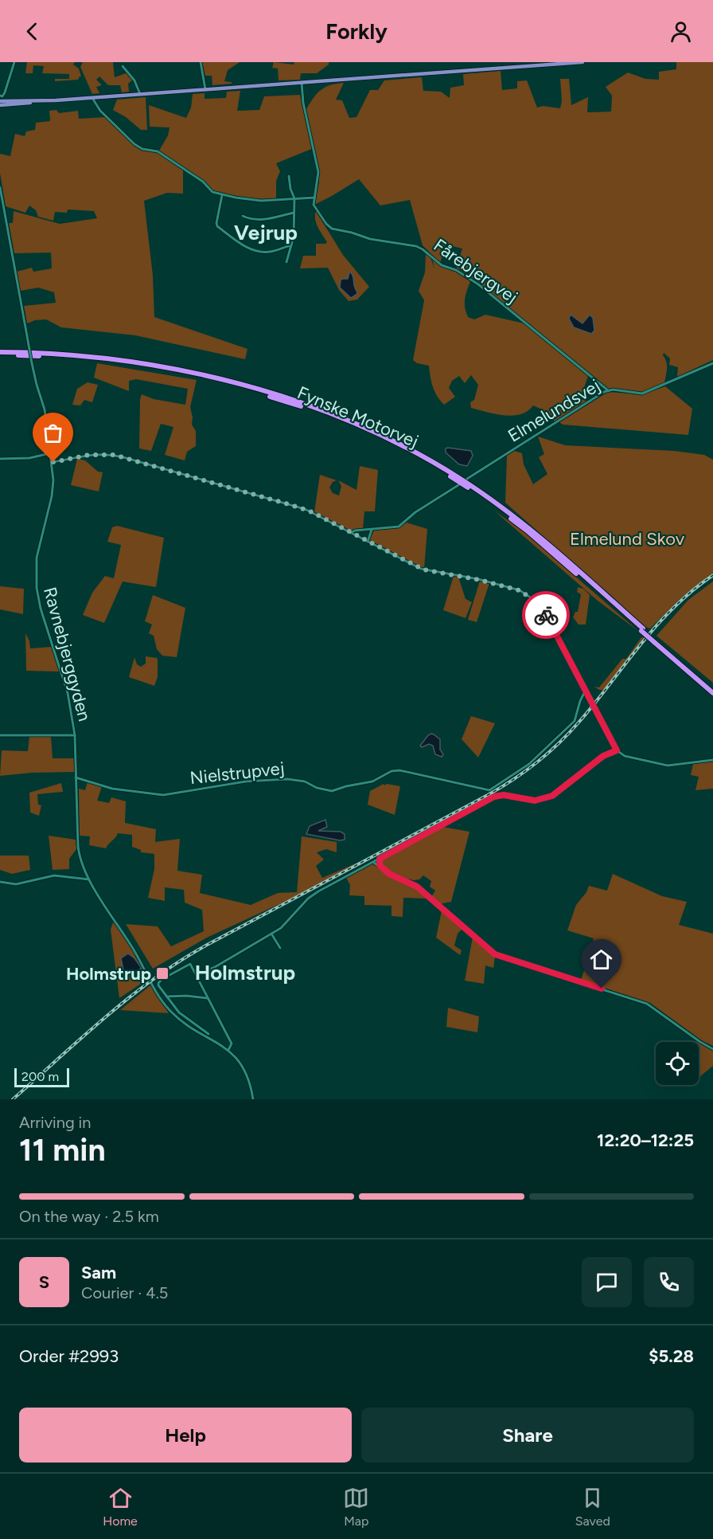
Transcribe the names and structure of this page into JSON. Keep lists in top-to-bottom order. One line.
{"streets":{"highway":["Fynske Motorvej"],"street":["Fårebjergvej","Elmelundsvej","Ravnebjerggyden","Nielstrupvej"]},"crossings":[["Fårebjergvej","Elmelundsvej"],["Ravnebjerggyden","Nielstrupvej"]],"districts":["Vejrup","Holmstrup"],"parks":["Elmelund Skov"],"places":{"transit":["Holmstrup"]},"scale_bar":"200 m","page":{"header":"Forkly","scale":"200 m","heading":["11 min","Arriving in","12:20–12:25"],"panel":["Sam","Courier · 4.5","Order #2993","$5.28"],"bar":"On the way · 2.5 km","round":"S","buttons":["Help","Share"],"tabs":["Home","Map","Saved"]}}
